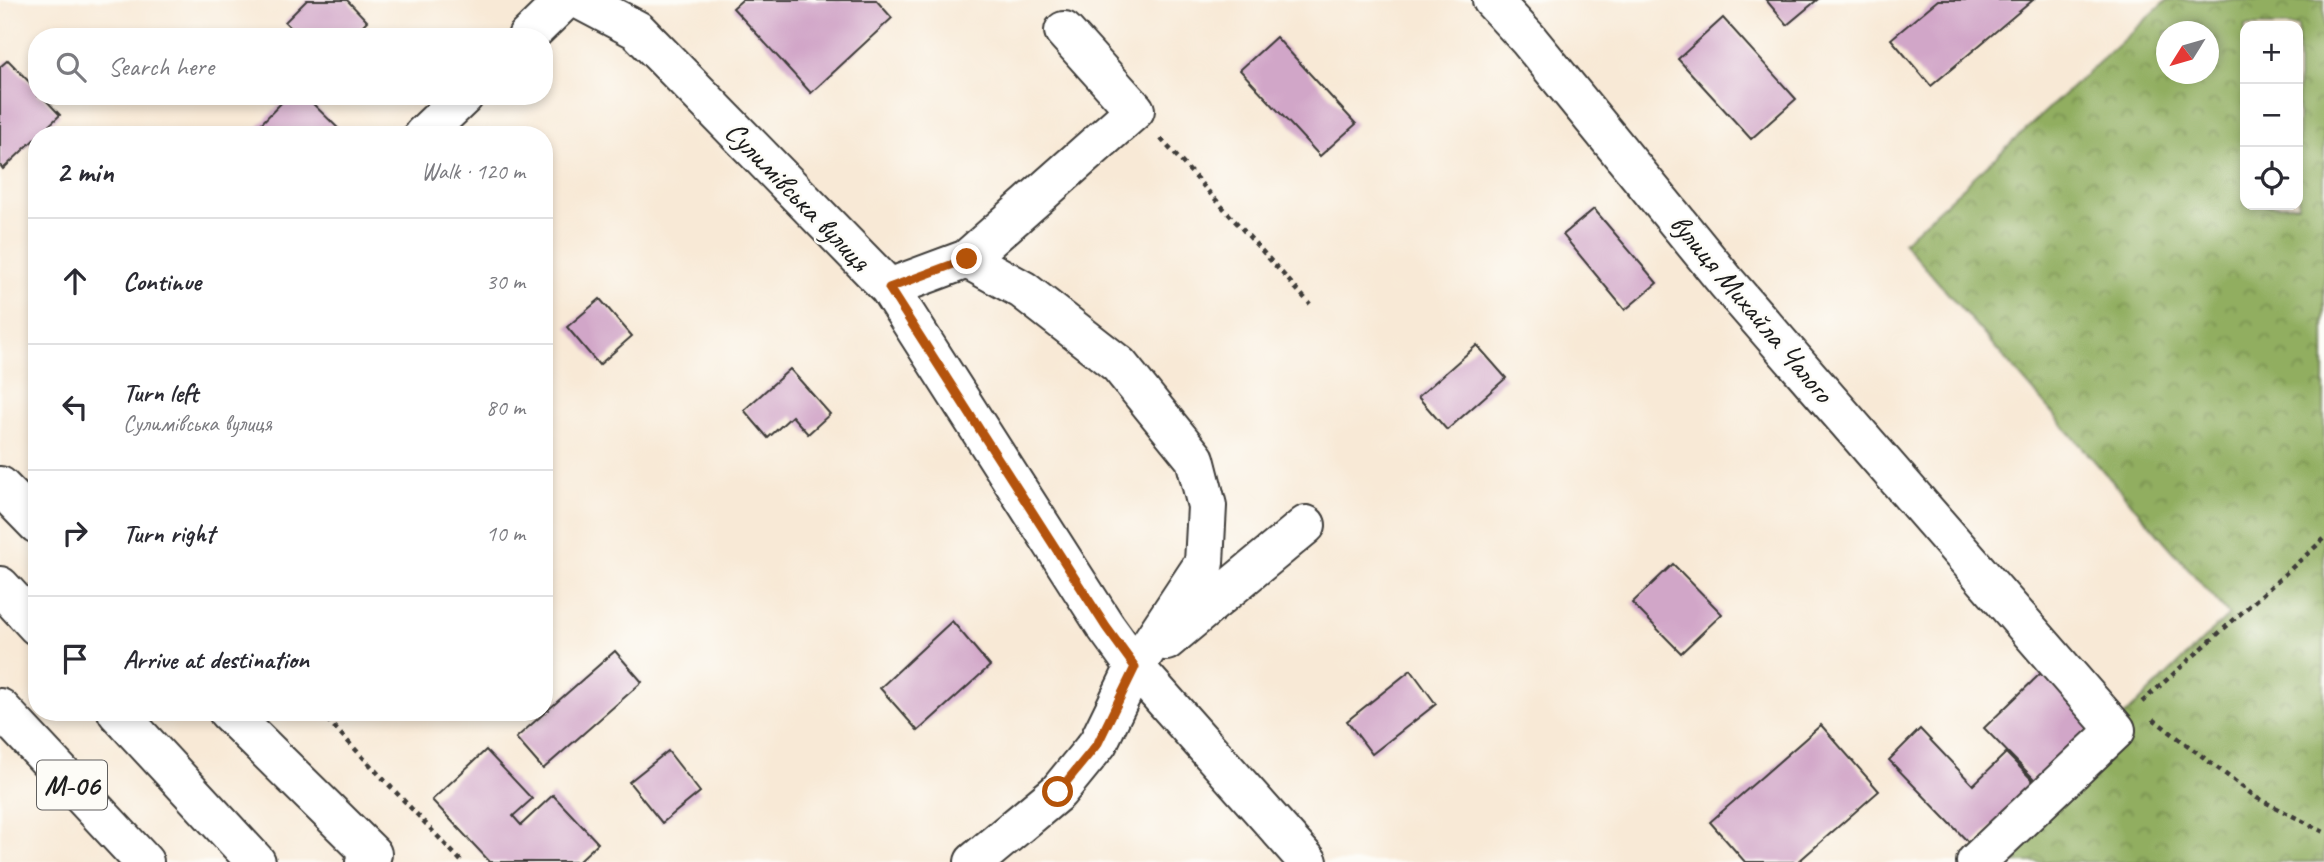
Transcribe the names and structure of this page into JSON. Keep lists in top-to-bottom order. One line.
{"streets":{"main road":["Сулимівська вулиця","вулиця Михайла Чалого","М-06"]},"north":"bottom left","page":{"map_buttons":["+","−"],"search":"Search here","heading":["2 min","Walk · 120 m"],"list":[["Continue","30 m"],["Turn left","Сулимівська вулиця","80 m"],["Turn right","10 m"],"Arrive at destination"]}}
